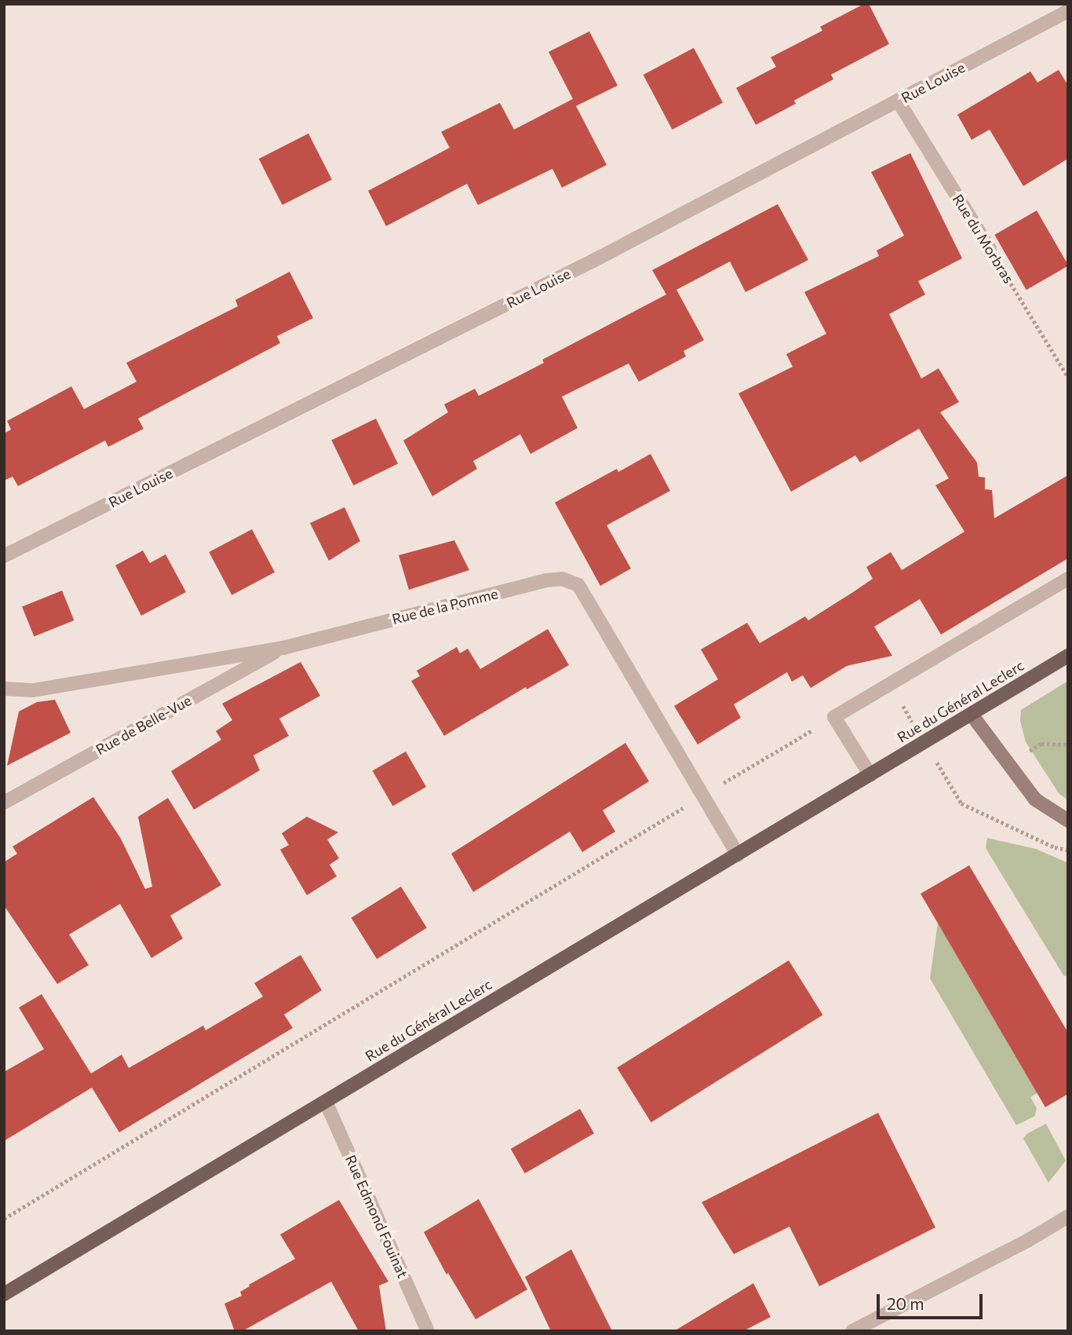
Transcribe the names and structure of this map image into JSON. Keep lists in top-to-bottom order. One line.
{"streets":{"main road":["Rue du Général Leclerc"],"street":["Rue Louise","Rue du Morbras","Rue de la Pomme","Rue de Belle-Vue","Rue Edmond Fouinat"]},"crossings":[["Rue Louise","Rue du Morbras"],["Rue de la Pomme","Rue du Général Leclerc"],["Rue de la Pomme","Rue de Belle-Vue"],["Rue du Général Leclerc","Rue Edmond Fouinat"]],"scale_bar":"20 m"}
